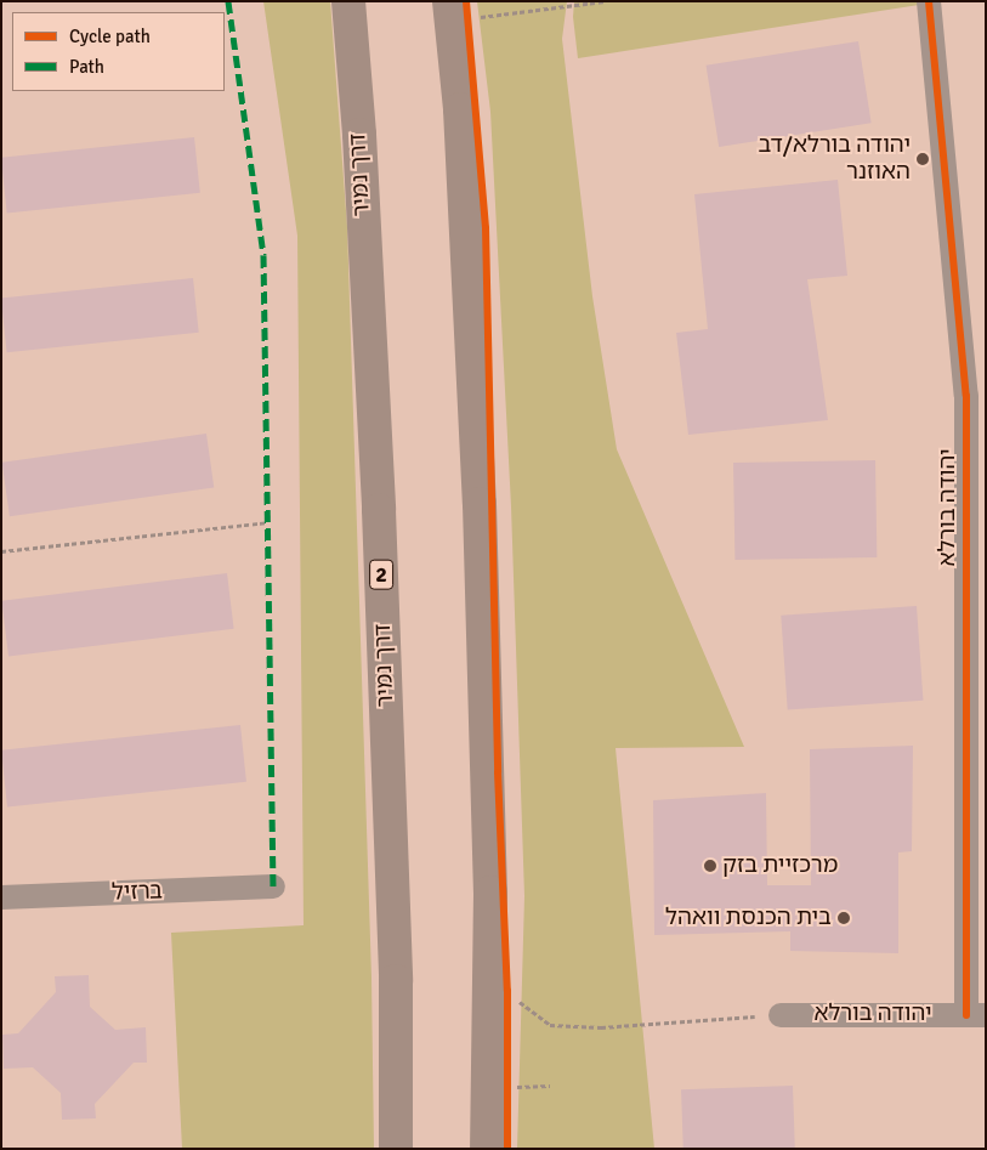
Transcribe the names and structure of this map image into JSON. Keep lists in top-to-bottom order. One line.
{"streets":{"highway":["דרך נמיר","2"],"street":["יהודה בורלא","ברזיל"]},"places":["יהודה בורלא/דב האוזנר","מרכזיית בזק","בית הכנסת וואהל"],"legend":["Cycle path","Path"]}
